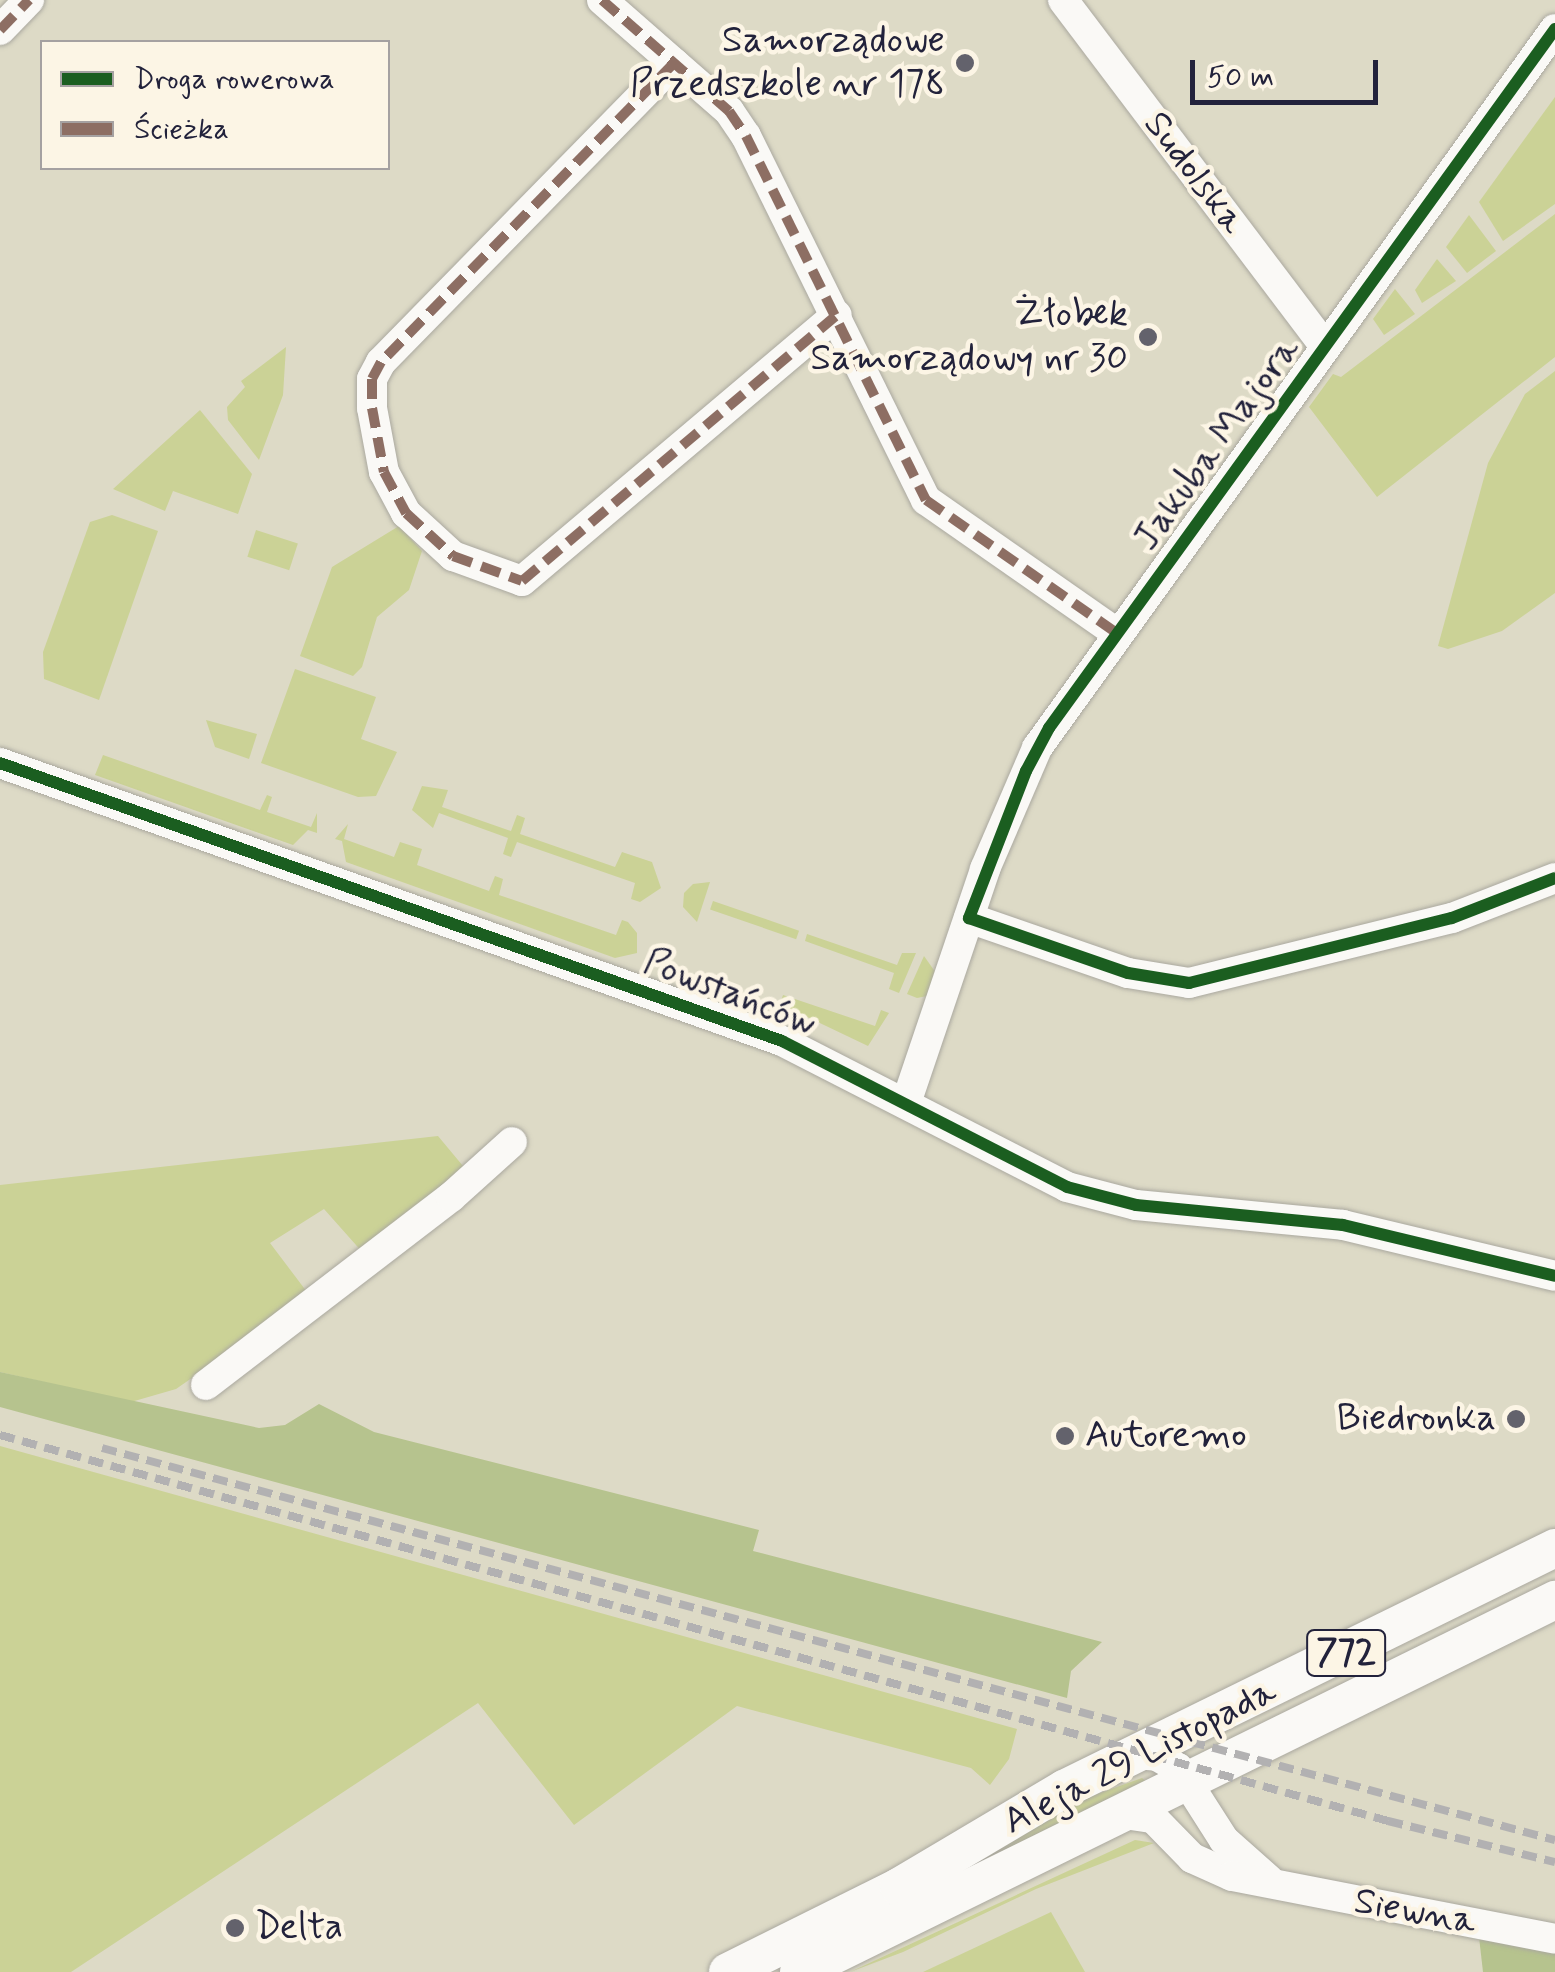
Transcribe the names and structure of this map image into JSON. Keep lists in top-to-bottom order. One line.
{"streets":{"main road":["772","Aleja 29 Listopada"],"street":["Sudolska","Jakuba Majora","Powstańców","Siewna"]},"crossings":[["Sudolska","Jakuba Majora"],["Jakuba Majora","Powstańców"],["Aleja 29 Listopada","Siewna"]],"places":["Samorządowe Przedszkole nr 178","Żłobek Samorządowy nr 30","Biedronka","Autoremo","Delta"],"legend":["Droga rowerowa","Ścieżka"],"scale_bar":"50 m"}
